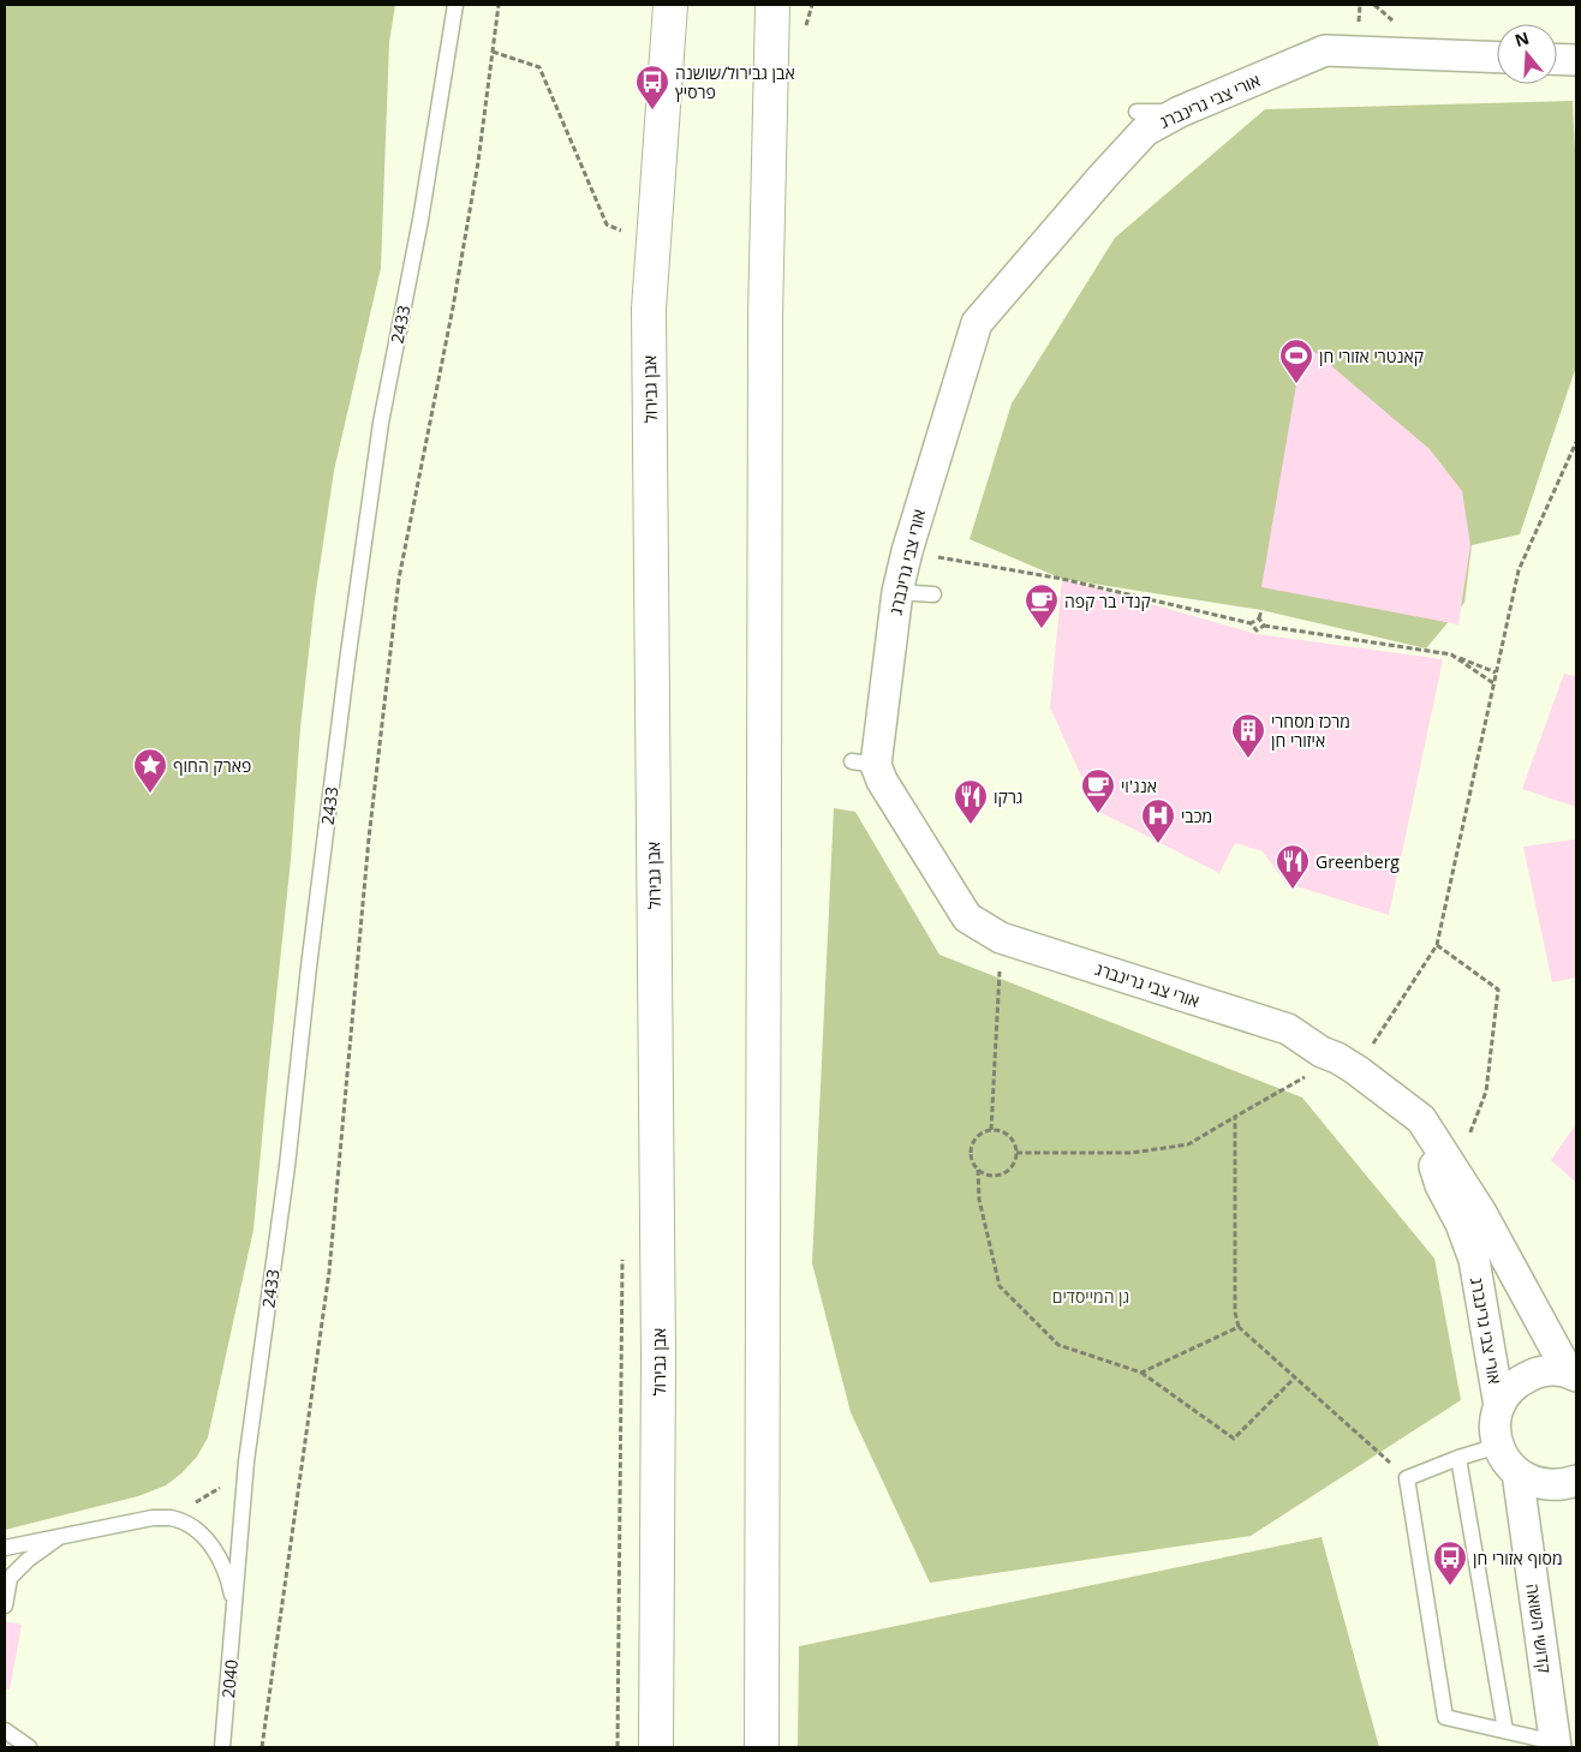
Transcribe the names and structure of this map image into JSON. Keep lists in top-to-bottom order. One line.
{"streets":{"street":["אורי צבי גרינברג","אבן גבירול","קדושי השואה"],"lane":["2433","2040"]},"crossings":[["2433","2040"]],"parks":["גן המייסדים"],"places":{"bus stop":["אבן גבירול/שושנה פרסיץ","מסוף אזורי חן"],"sports":["קאנטרי אזורי חן"],"cafe":["קנדי בר קפה","אנג'וי"],"building":["מרכז מסחרי איזורי חן"],"place":["פארק החוף"],"restaurant":["גרקו","Greenberg"],"hospital":["מכבי"]},"north":"top"}
